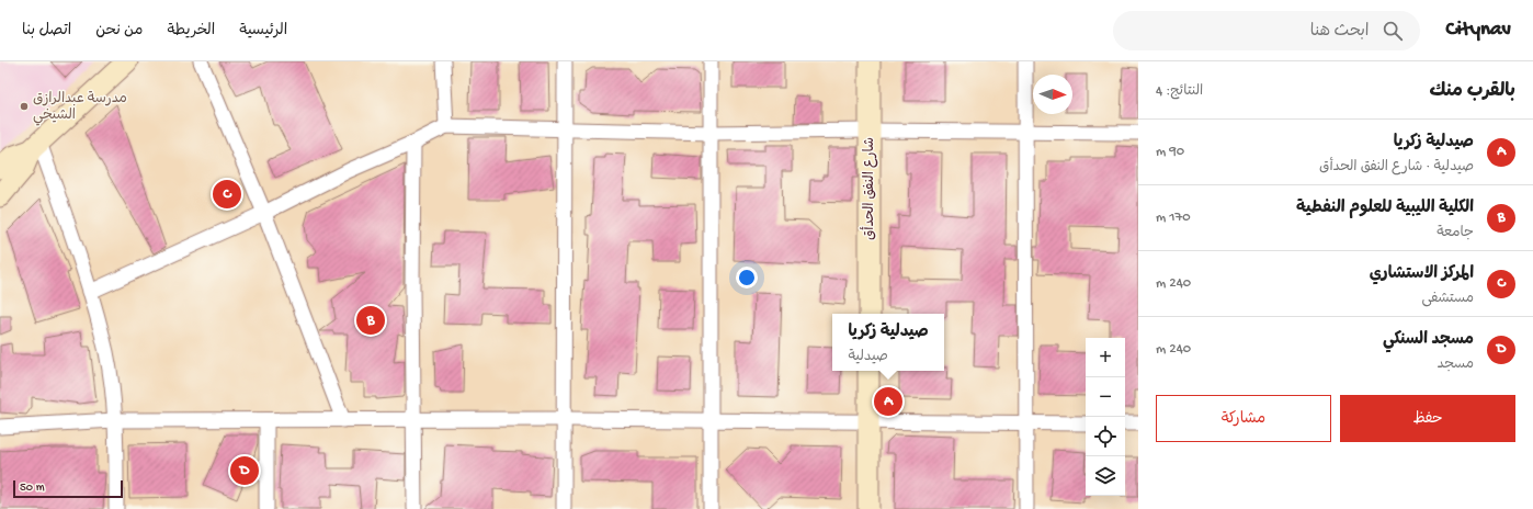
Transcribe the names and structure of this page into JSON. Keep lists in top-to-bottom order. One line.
{"streets":{"main road":["شارع النفق الحدأق"]},"places":["مدرسة عبدالرازق الشيخي"],"scale_bar":"50 m","north":"right","page":{"header":"Citynav","search":"ابحث هنا","nav":["الرئيسية","الخريطة","من نحن","اتصل بنا"],"heading":["بالقرب منك","النتائج: 4"],"list":[{"mark":"A","name":"صيدلية زكريا","note":"صيدلية · شارع النفق الحدأق","value":"90 m"},{"mark":"B","name":"الكلية الليبية للعلوم النفطية","note":"جامعة","value":"170 m"},{"mark":"C","name":"المركز الاستشاري","note":"مستشفى","value":"240 m"},{"mark":"D","name":"مسجد السنكي","note":"مسجد","value":"240 m"}],"pins":["C","B","A","D"],"popup":["صيدلية زكريا","صيدلية"],"map_buttons":["+","−"],"buttons":["حفظ","مشاركة"],"scale":"50 m"}}
